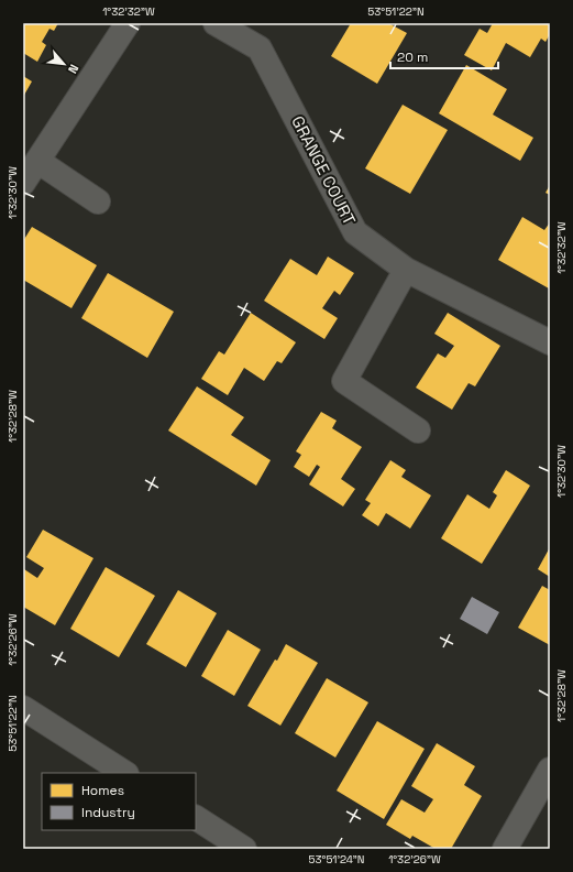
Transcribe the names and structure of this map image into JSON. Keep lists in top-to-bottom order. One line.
{"streets":{"street":["GRANGE COURT"]},"legend":["Homes","Industry"],"scale_bar":"20 m","north":"bottom right","coordinates":["1°32'32\"W","53°51'22\"N","1°32'30\"W","1°32'28\"W","1°32'26\"W","53°51'24\"N"]}
